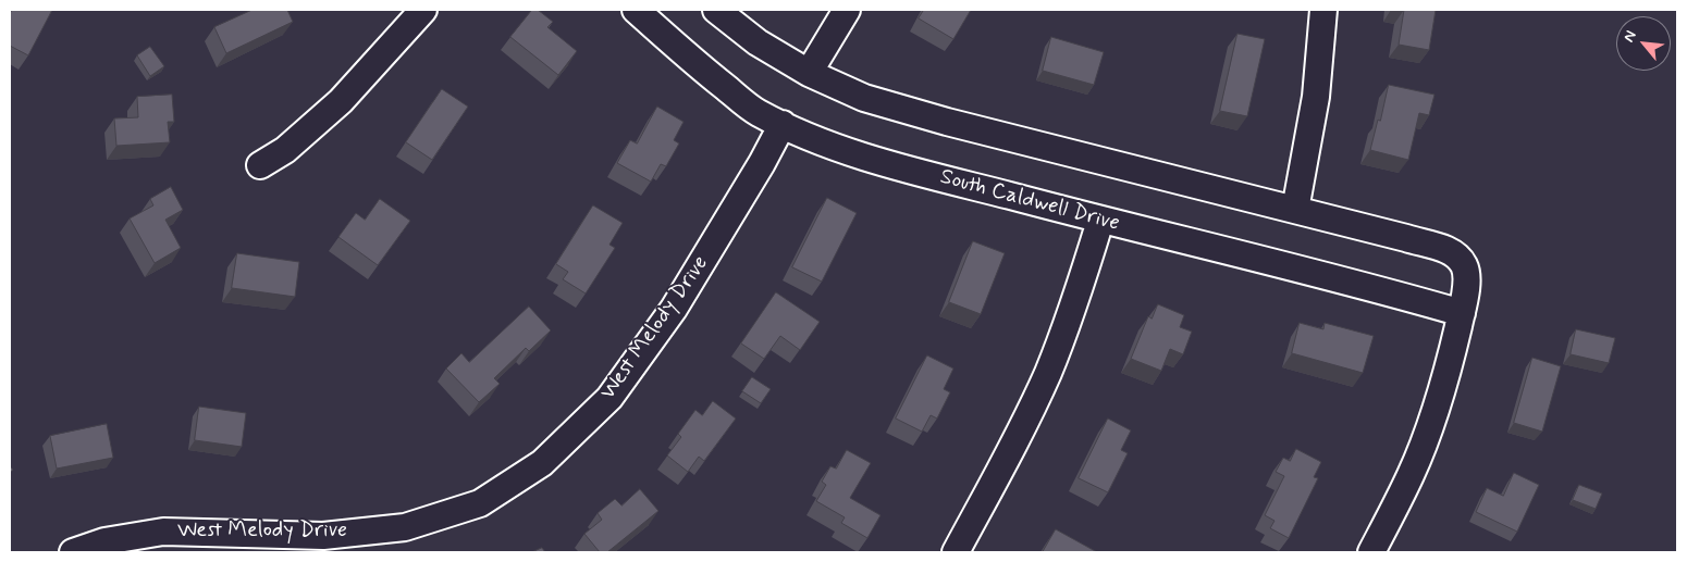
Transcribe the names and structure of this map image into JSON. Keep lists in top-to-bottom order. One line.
{"streets":{"street":["South Caldwell Drive","West Melody Drive"]},"crossings":[["South Caldwell Drive","West Melody Drive"]],"north":"top left"}
